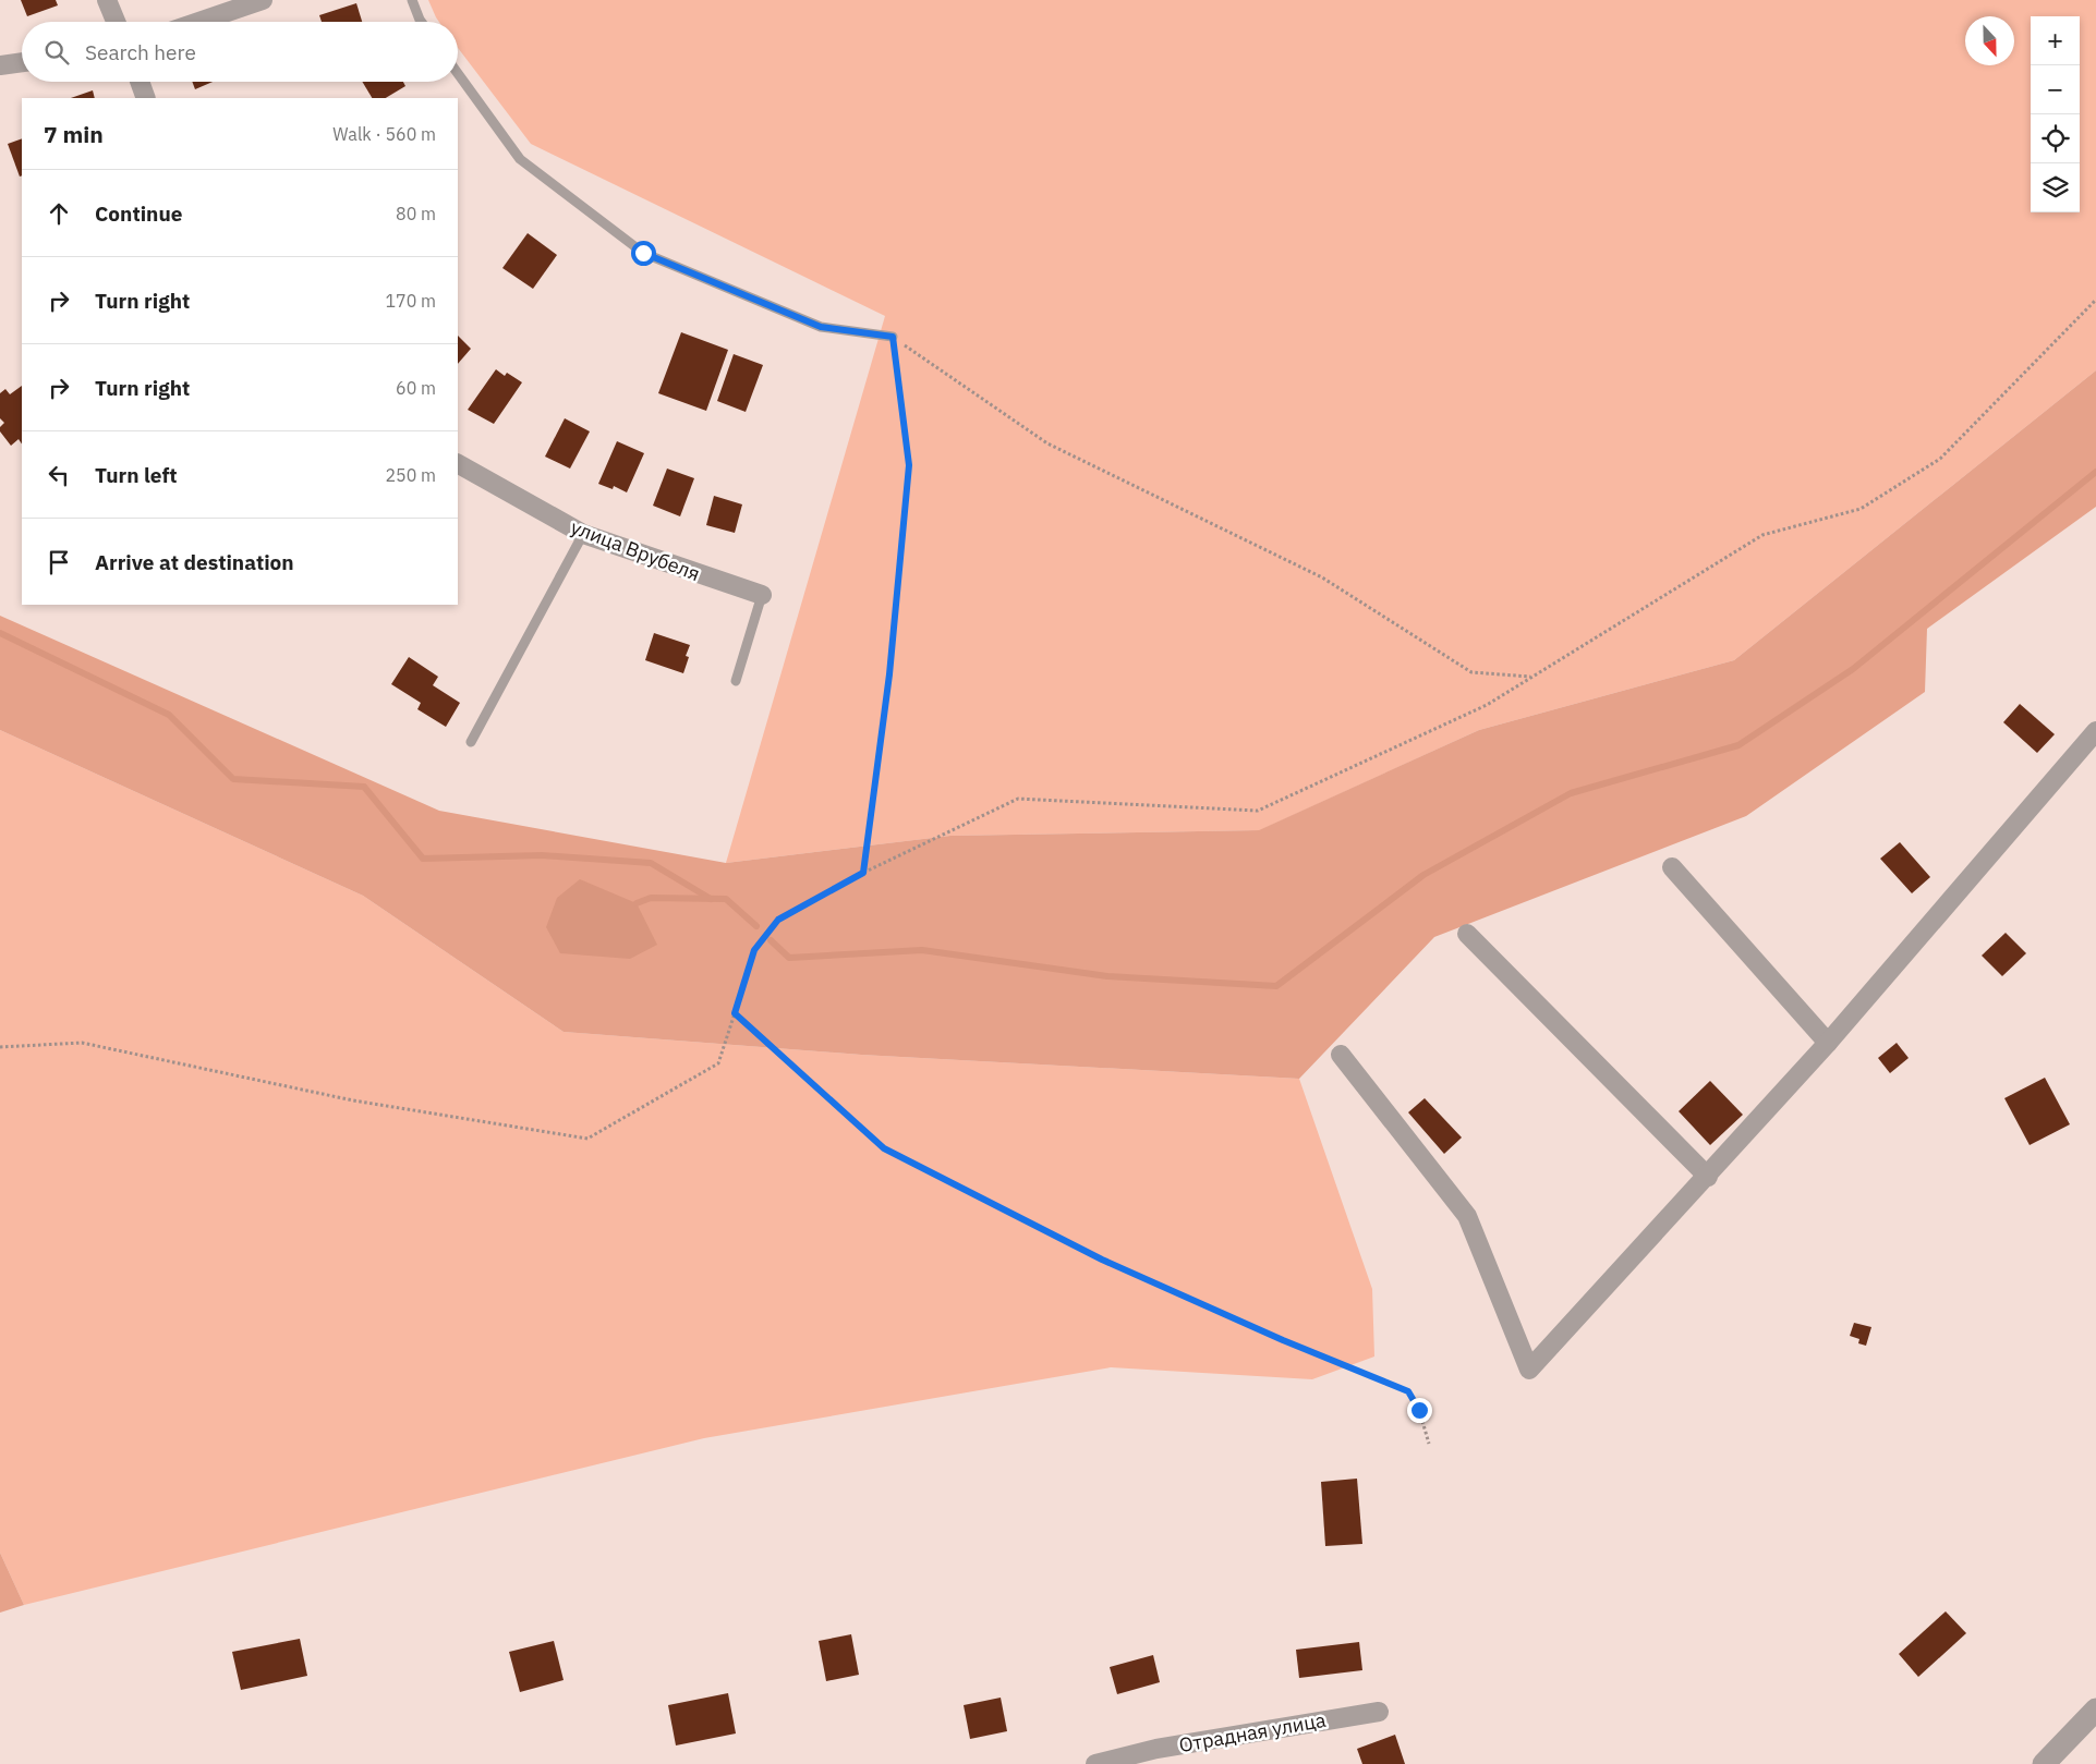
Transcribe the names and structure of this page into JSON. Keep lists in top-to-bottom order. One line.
{"streets":{"street":["улица Врубеля","Отрадная улица"]},"north":"bottom","page":{"map_buttons":["+","−"],"search":"Search here","heading":["7 min","Walk · 560 m"],"list":[["Continue","80 m"],["Turn right","170 m"],["Turn right","60 m"],["Turn left","250 m"],"Arrive at destination"]}}
